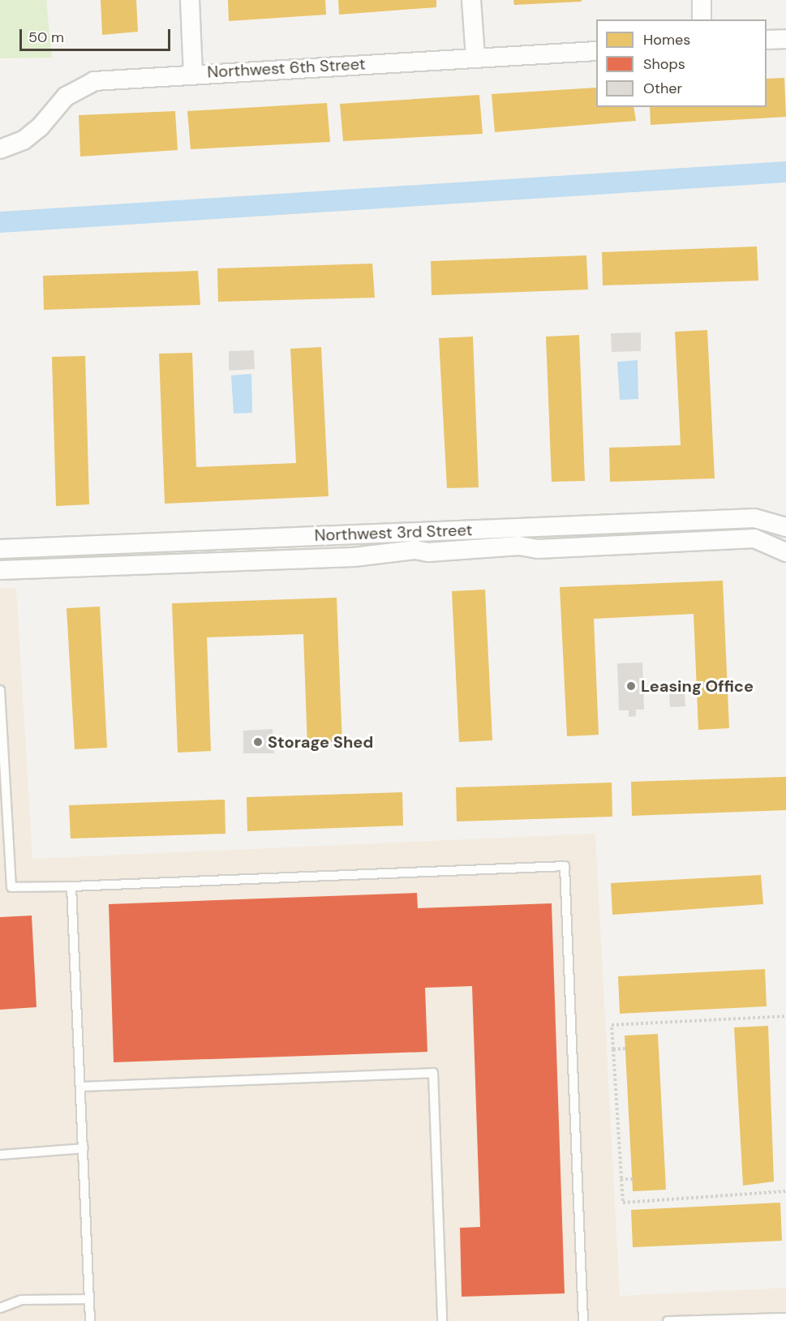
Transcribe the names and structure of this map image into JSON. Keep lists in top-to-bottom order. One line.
{"streets":{"street":["Northwest 6th Street","Northwest 3rd Street"]},"places":["Leasing Office","Storage Shed"],"legend":["Homes","Shops","Other"],"scale_bar":"50 m"}
